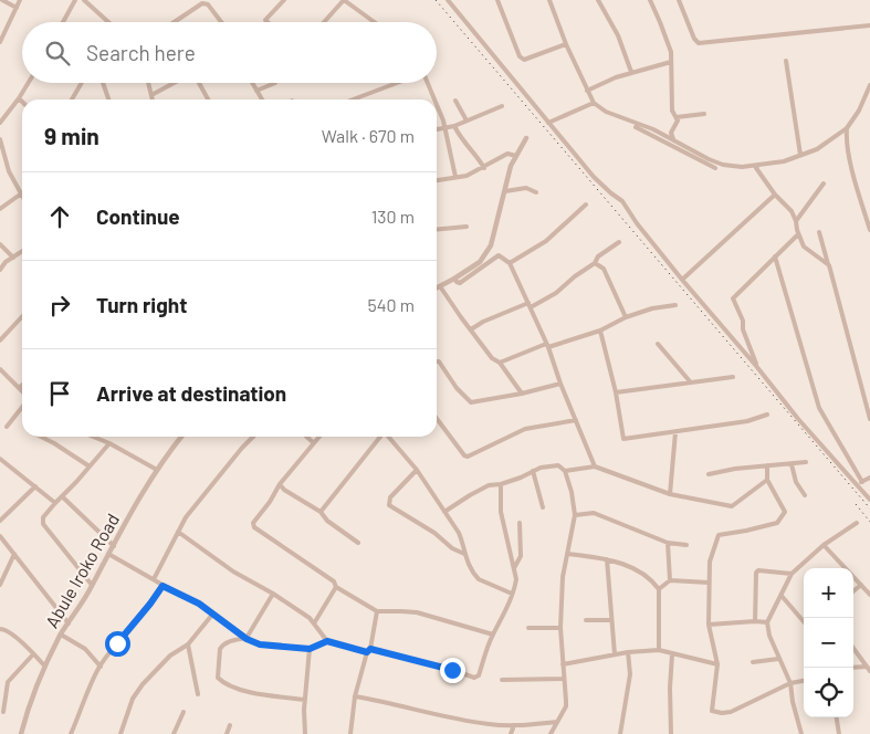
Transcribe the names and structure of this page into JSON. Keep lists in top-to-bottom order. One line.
{"streets":{"street":["Abule Iroko Road"]},"page":{"search":"Search here","heading":["9 min","Walk · 670 m"],"list":[["Continue","130 m"],["Turn right","540 m"],"Arrive at destination"],"map_buttons":["+","−"]}}
